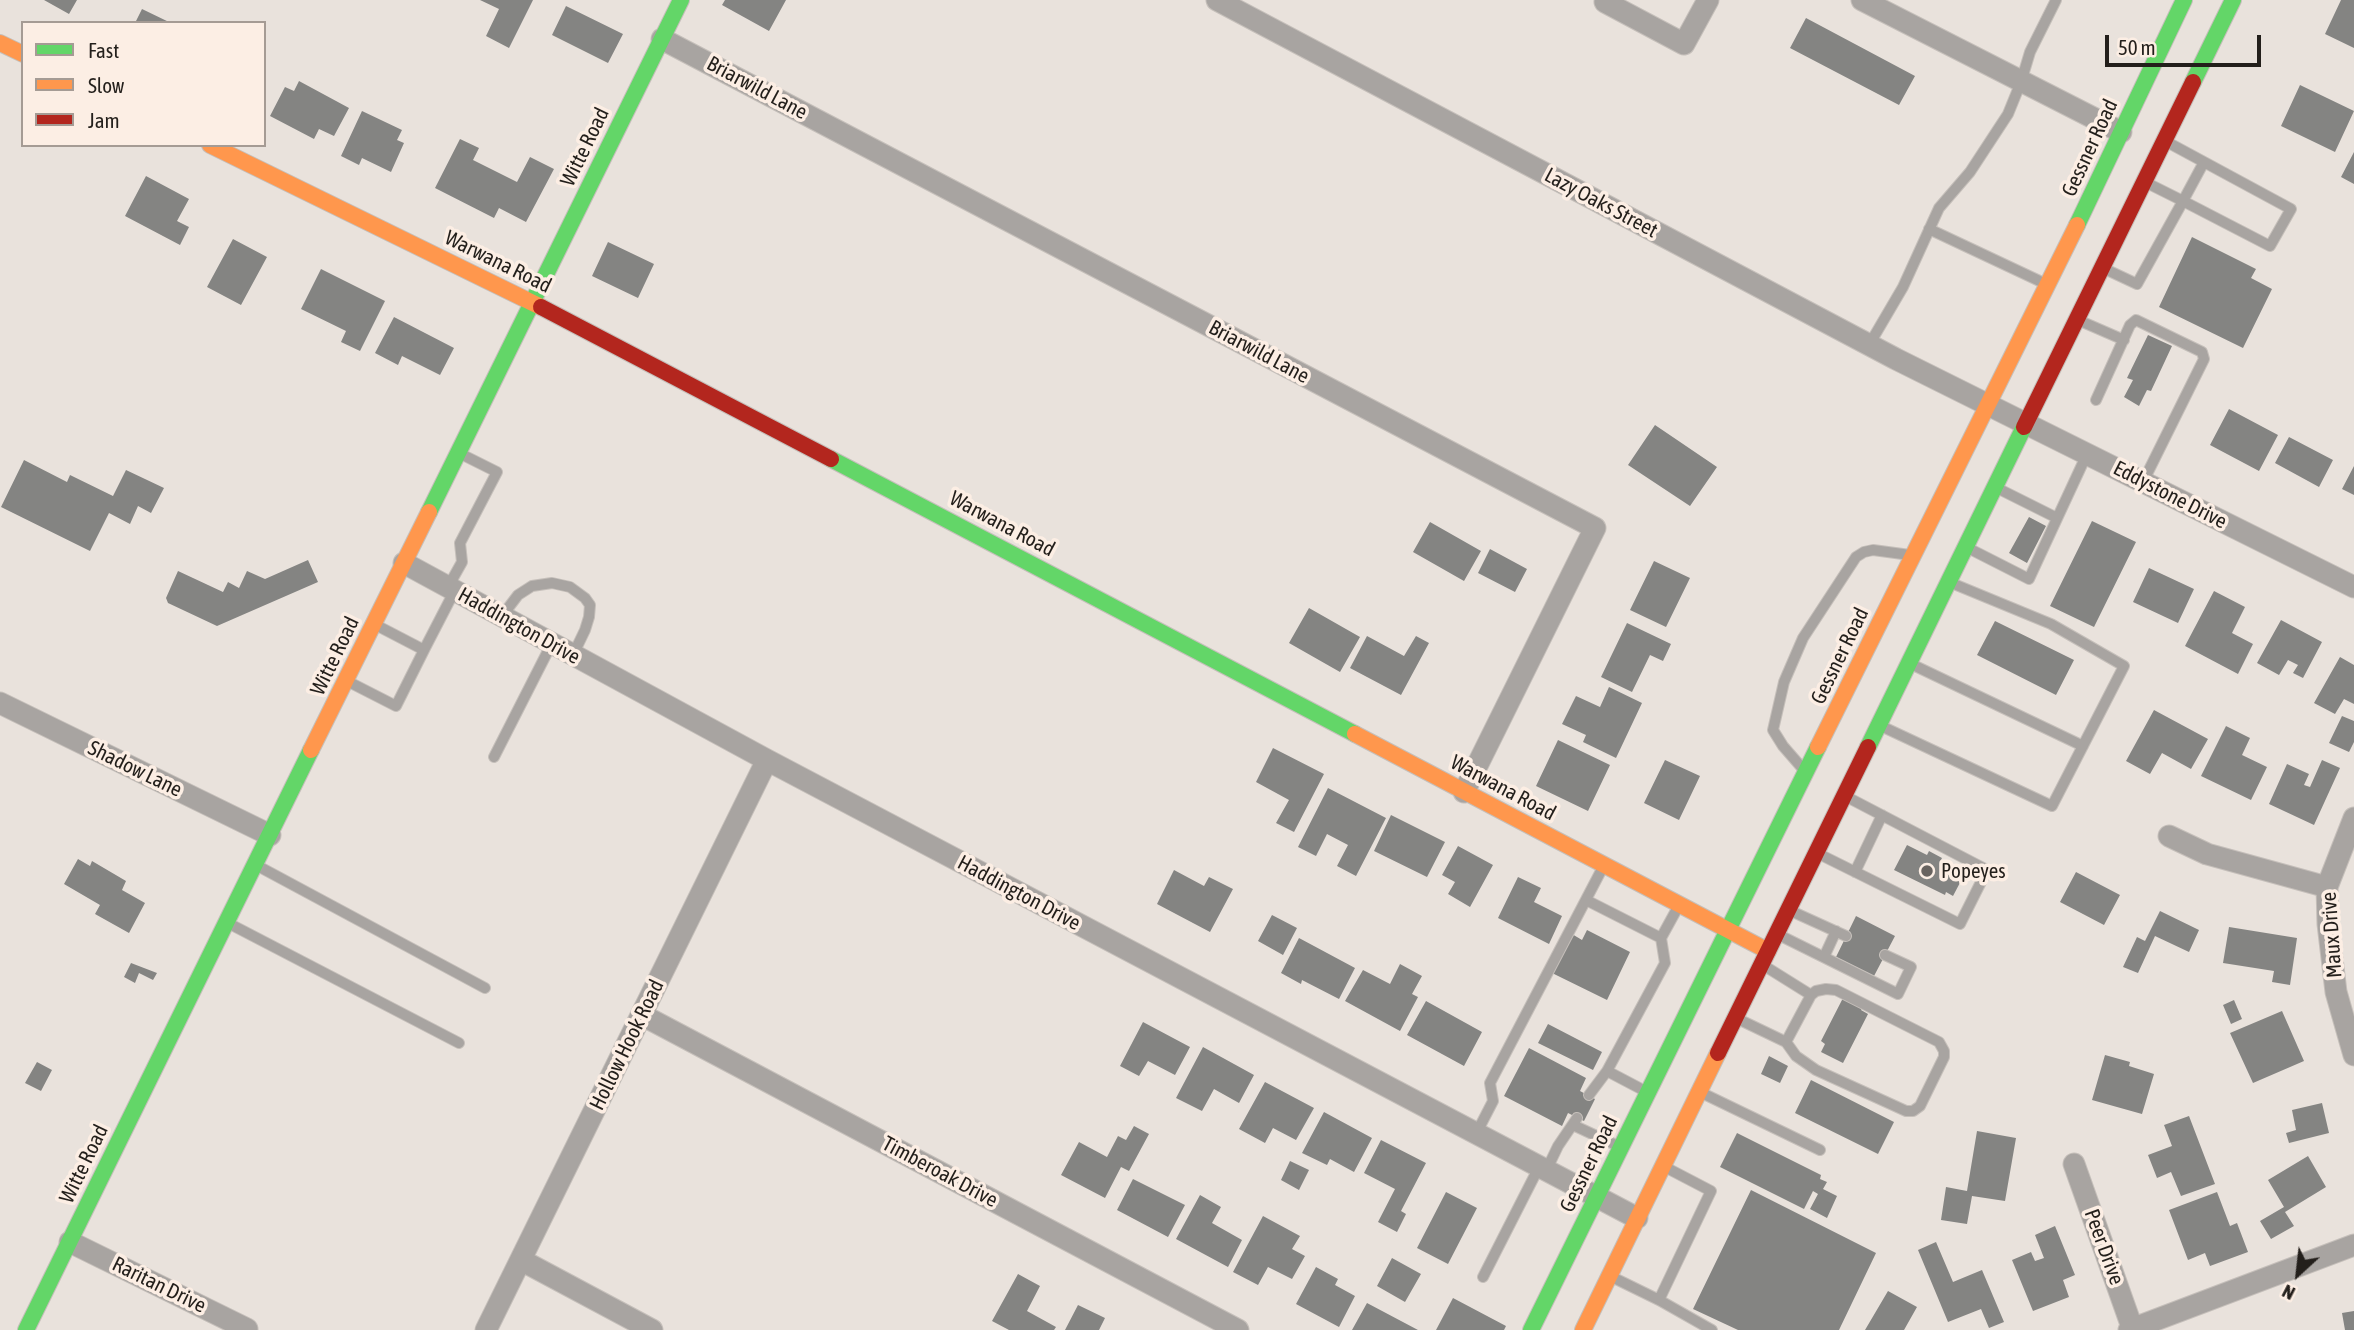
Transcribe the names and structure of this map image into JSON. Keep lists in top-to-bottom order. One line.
{"streets":{"street":["Briarwild Lane","Witte Road","Gessner Road","Lazy Oaks Street","Warwana Road","Eddystone Drive","Haddington Drive","Shadow Lane","Maux Drive","Hollow Hook Road","Timberoak Drive","Peer Drive","Raritan Drive"]},"crossings":[["Briarwild Lane","Witte Road"],["Briarwild Lane","Warwana Road"],["Witte Road","Warwana Road"],["Witte Road","Haddington Drive"],["Witte Road","Shadow Lane"],["Witte Road","Raritan Drive"],["Gessner Road","Lazy Oaks Street"],["Gessner Road","Warwana Road"],["Gessner Road","Eddystone Drive"],["Gessner Road","Haddington Drive"],["Lazy Oaks Street","Eddystone Drive"],["Haddington Drive","Hollow Hook Road"],["Hollow Hook Road","Timberoak Drive"]],"places":["Popeyes"],"legend":["Fast","Slow","Jam"],"scale_bar":"50 m","north":"bottom left"}
